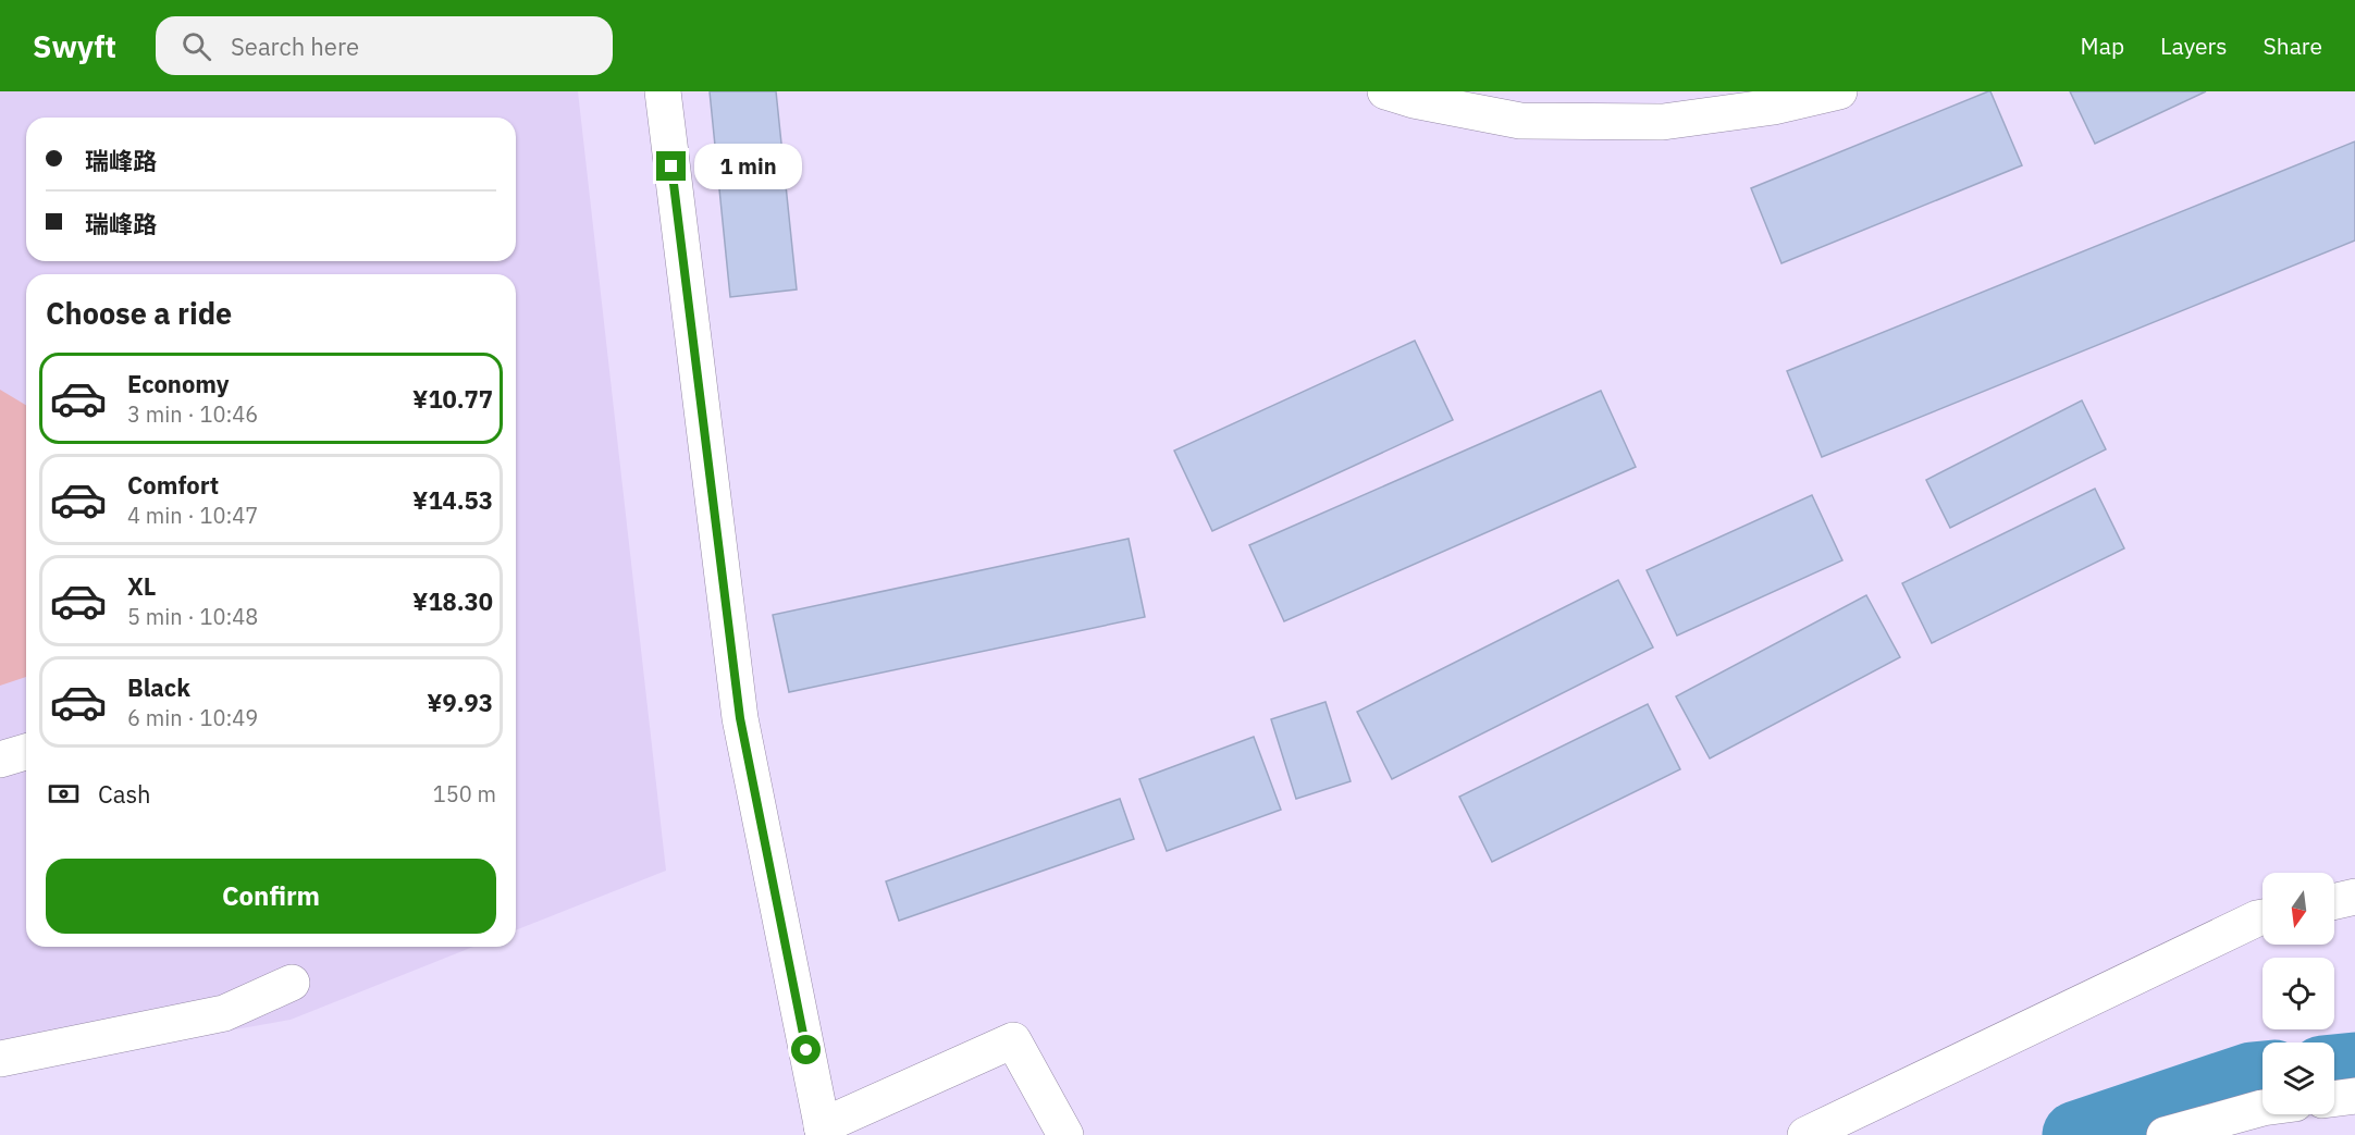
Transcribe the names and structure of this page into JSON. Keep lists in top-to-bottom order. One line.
{"north":"bottom","page":{"header":"Swyft","search":"Search here","nav":["Map","Layers","Share"],"banner":["瑞峰路","瑞峰路"],"bubble":"1 min","heading":"Choose a ride","list":[{"name":"Economy","note":"3 min · 10:46","value":"¥10.77"},{"name":"Comfort","note":"4 min · 10:47","value":"¥14.53"},{"name":"XL","note":"5 min · 10:48","value":"¥18.30"},{"name":"Black","note":"6 min · 10:49","value":"¥9.93"}],"pay":["Cash","150 m"],"buttons":"Confirm"}}
